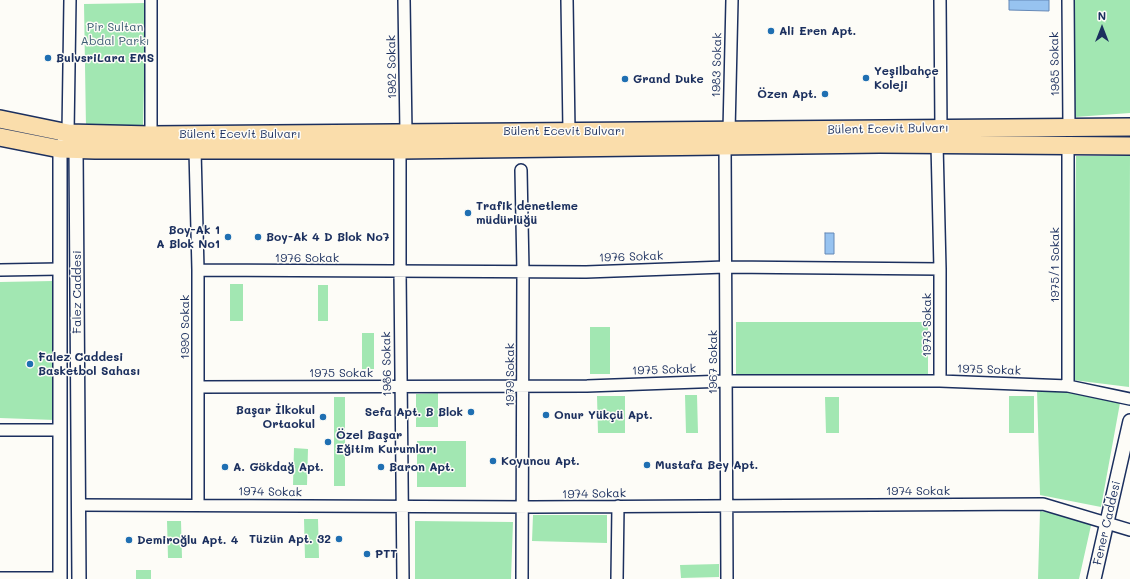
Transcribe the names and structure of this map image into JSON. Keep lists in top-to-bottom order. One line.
{"streets":{"main road":["Bülent Ecevit Bulvarı"],"street":["1985 Sokak","1983 Sokak","1982 Sokak","1976 Sokak","1975/1 Sokak","Falez Caddesi","1973 Sokak","1990 Sokak","1967 Sokak","1986 Sokak","1975 Sokak","1979 Sokak","1974 Sokak","Fener Caddesi"]},"crossings":[["1985 Sokak","Bülent Ecevit Bulvarı"],["1983 Sokak","Bülent Ecevit Bulvarı"],["1983 Sokak","1967 Sokak"],["1982 Sokak","Bülent Ecevit Bulvarı"],["Bülent Ecevit Bulvarı","1975/1 Sokak"],["Bülent Ecevit Bulvarı","Falez Caddesi"],["Bülent Ecevit Bulvarı","1990 Sokak"],["Bülent Ecevit Bulvarı","1967 Sokak"],["Bülent Ecevit Bulvarı","1986 Sokak"],["1976 Sokak","1973 Sokak"],["1976 Sokak","1990 Sokak"],["1976 Sokak","1967 Sokak"],["1976 Sokak","1986 Sokak"],["1976 Sokak","1979 Sokak"],["1975/1 Sokak","1975 Sokak"],["Falez Caddesi","1974 Sokak"],["1973 Sokak","1975 Sokak"],["1990 Sokak","1975 Sokak"],["1990 Sokak","1974 Sokak"],["1967 Sokak","1975 Sokak"],["1967 Sokak","1974 Sokak"],["1986 Sokak","1975 Sokak"],["1986 Sokak","1974 Sokak"],["1975 Sokak","1979 Sokak"],["1979 Sokak","1974 Sokak"],["1974 Sokak","Fener Caddesi"]],"parks":["Pir Sultan Abdal Parkı"],"places":["Ali Eren Apt.","BulvsriLara EMS","Yeşilbahçe Koleji","Grand Duke","Özen Apt.","Trafik denetleme müdürlüğü","Boy-Ak 1 A Blok No1","Boy-Ak 4 D Blok No7","Falez Caddesi Basketbol Sahası","Sefa Apt. B Blok","Onur Yükçü Apt.","Başar İlkokul Ortaokul","Özel Başar Eğitim Kurumları","Koyuncu Apt.","Mustafa Bey Apt.","A. Gökdağ Apt.","Baron Apt.","Tüzün Apt. 32","Demiroğlu Apt. 4","PTT"],"north":"top"}
